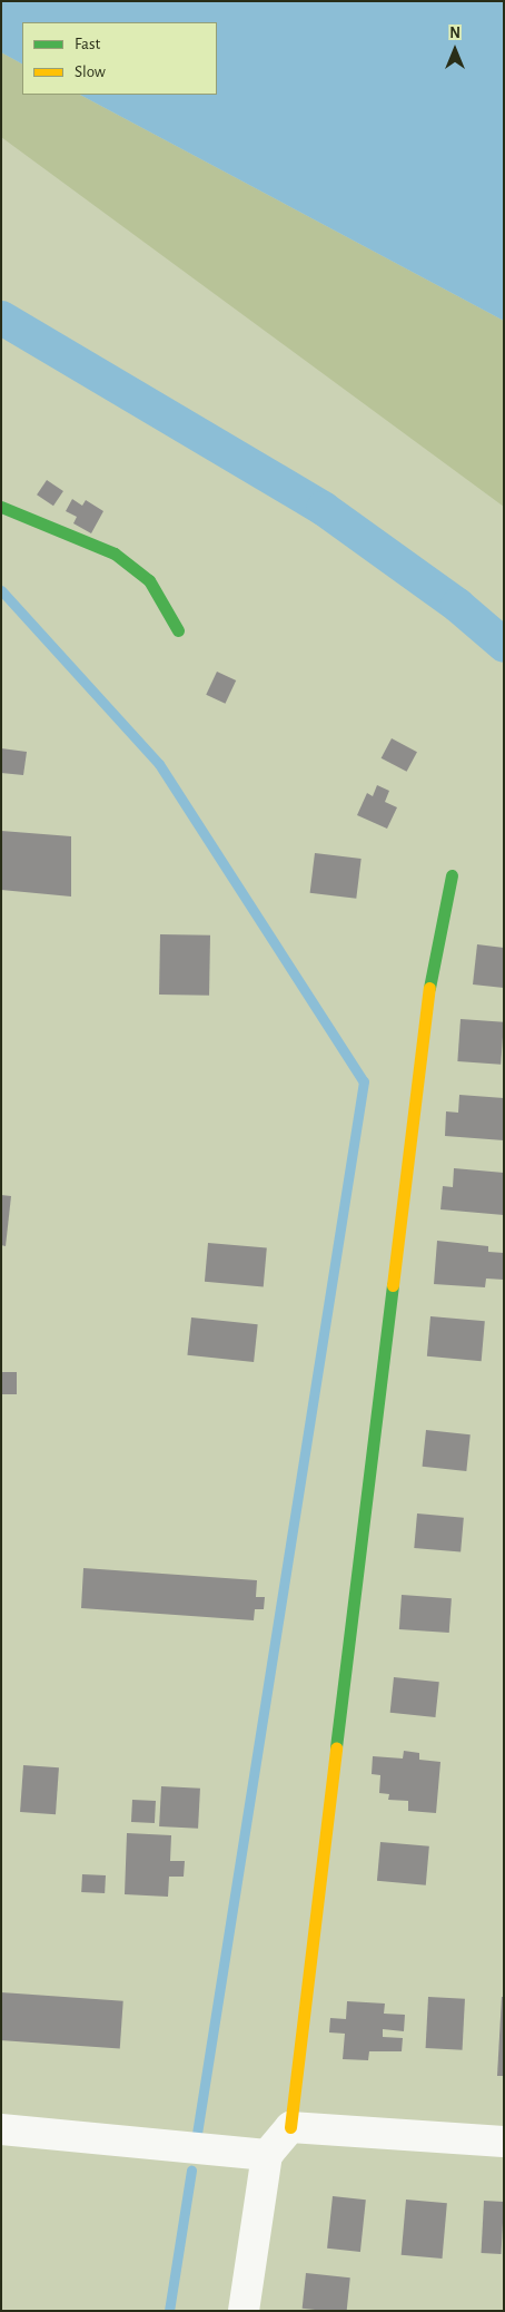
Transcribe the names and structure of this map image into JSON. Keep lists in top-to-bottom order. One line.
{"legend":["Fast","Slow"],"north":"top"}
